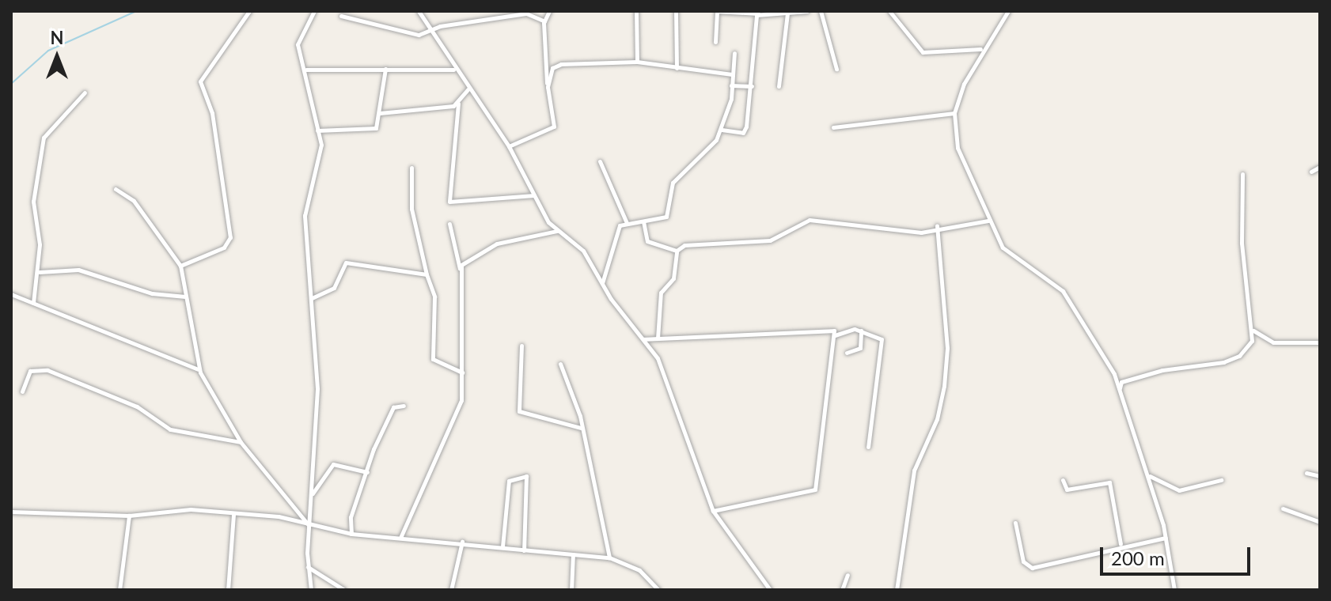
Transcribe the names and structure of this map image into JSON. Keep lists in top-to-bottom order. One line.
{"scale_bar":"200 m","north":"top"}
